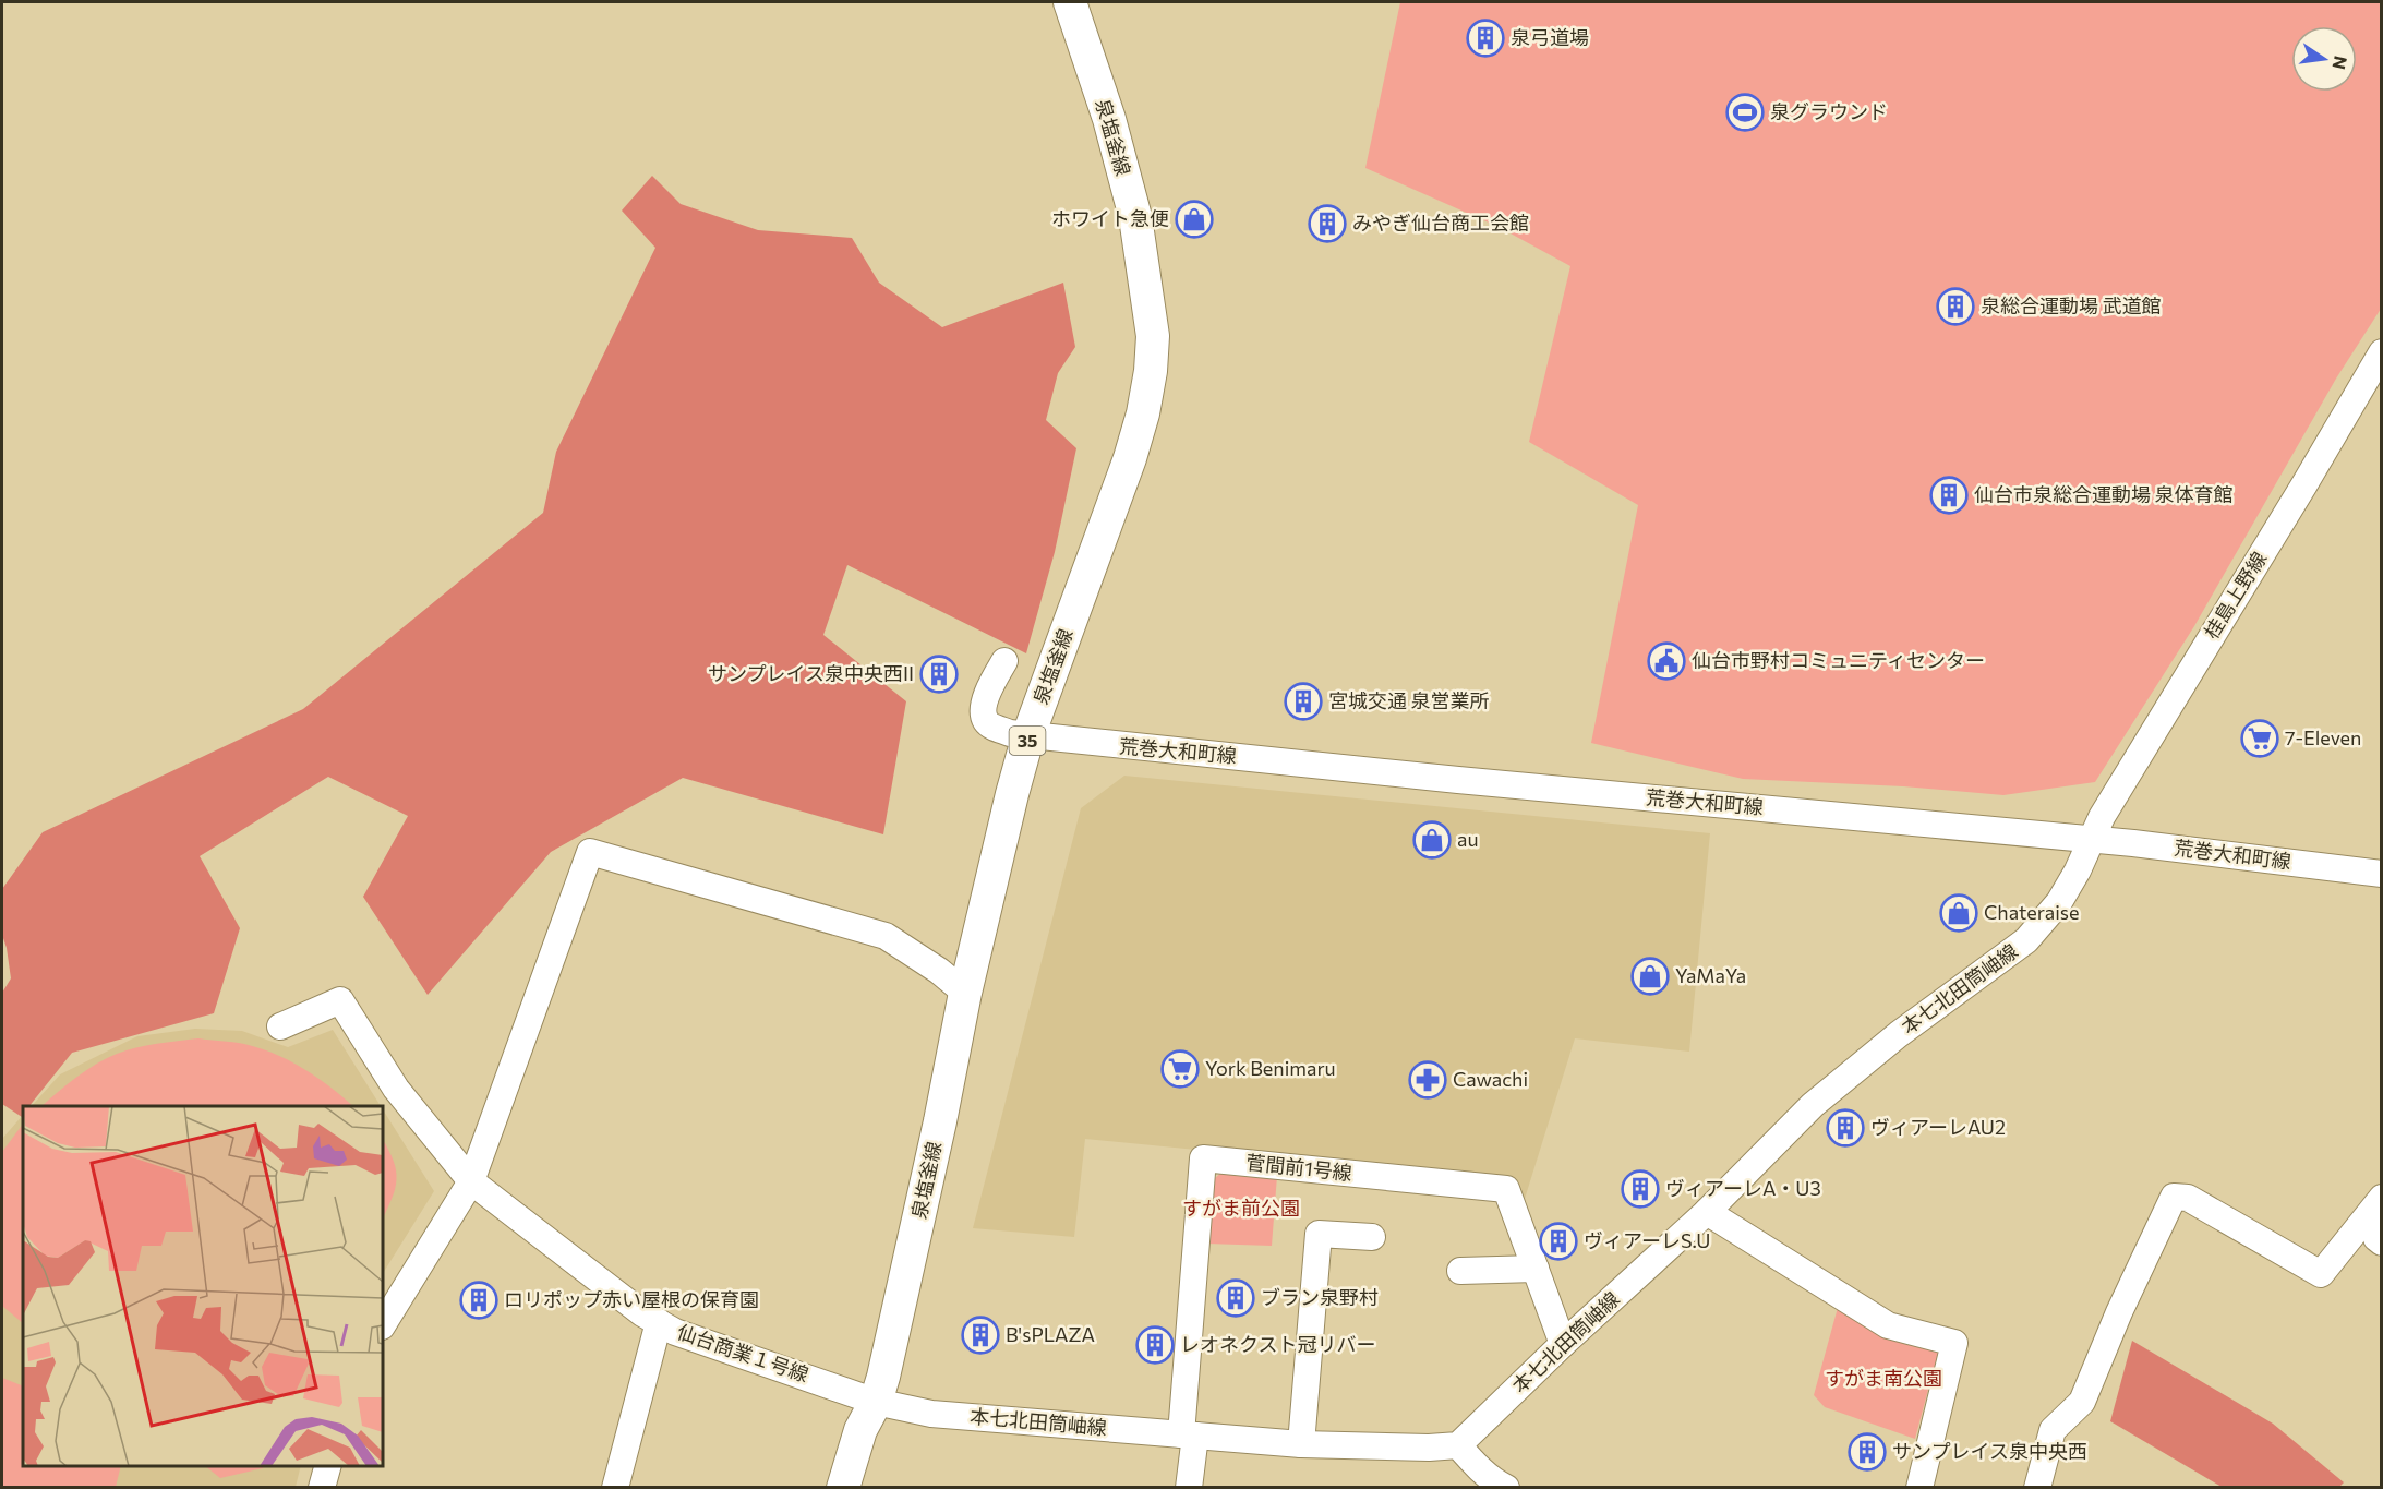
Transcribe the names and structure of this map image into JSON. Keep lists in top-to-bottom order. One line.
{"streets":{"main road":["泉塩釜線","35"],"street":["桂島上野線","荒巻大和町線","本七北田筒岫線","菅間前1号線","仙台商業１号線"]},"crossings":[["泉塩釜線","荒巻大和町線"],["泉塩釜線","本七北田筒岫線"],["泉塩釜線","仙台商業１号線"],["桂島上野線","荒巻大和町線"],["桂島上野線","本七北田筒岫線"],["荒巻大和町線","本七北田筒岫線"],["本七北田筒岫線","菅間前1号線"],["本七北田筒岫線","仙台商業１号線"]],"parks":["すがま前公園","すがま南公園"],"places":{"building":["泉弓道場","みやぎ仙台商工会館","泉総合運動場 武道館","仙台市泉総合運動場 泉体育館","サンプレイス泉中央西II","宮城交通 泉営業所","ヴィアーレAU2","ヴィアーレA・U3","ヴィアーレS.U","ブラン泉野村","ロリポップ赤い屋根の保育園","B'sPLAZA","レオネクスト冠リバー","サンプレイス泉中央西"],"sports":["泉グラウンド"],"shop":["ホワイト急便","au","Chateraise","YaMaYa"],"public building":["仙台市野村コミュニティセンター"],"supermarket":["7-Eleven","York Benimaru"],"pharmacy":["Cawachi"]},"north":"right"}
